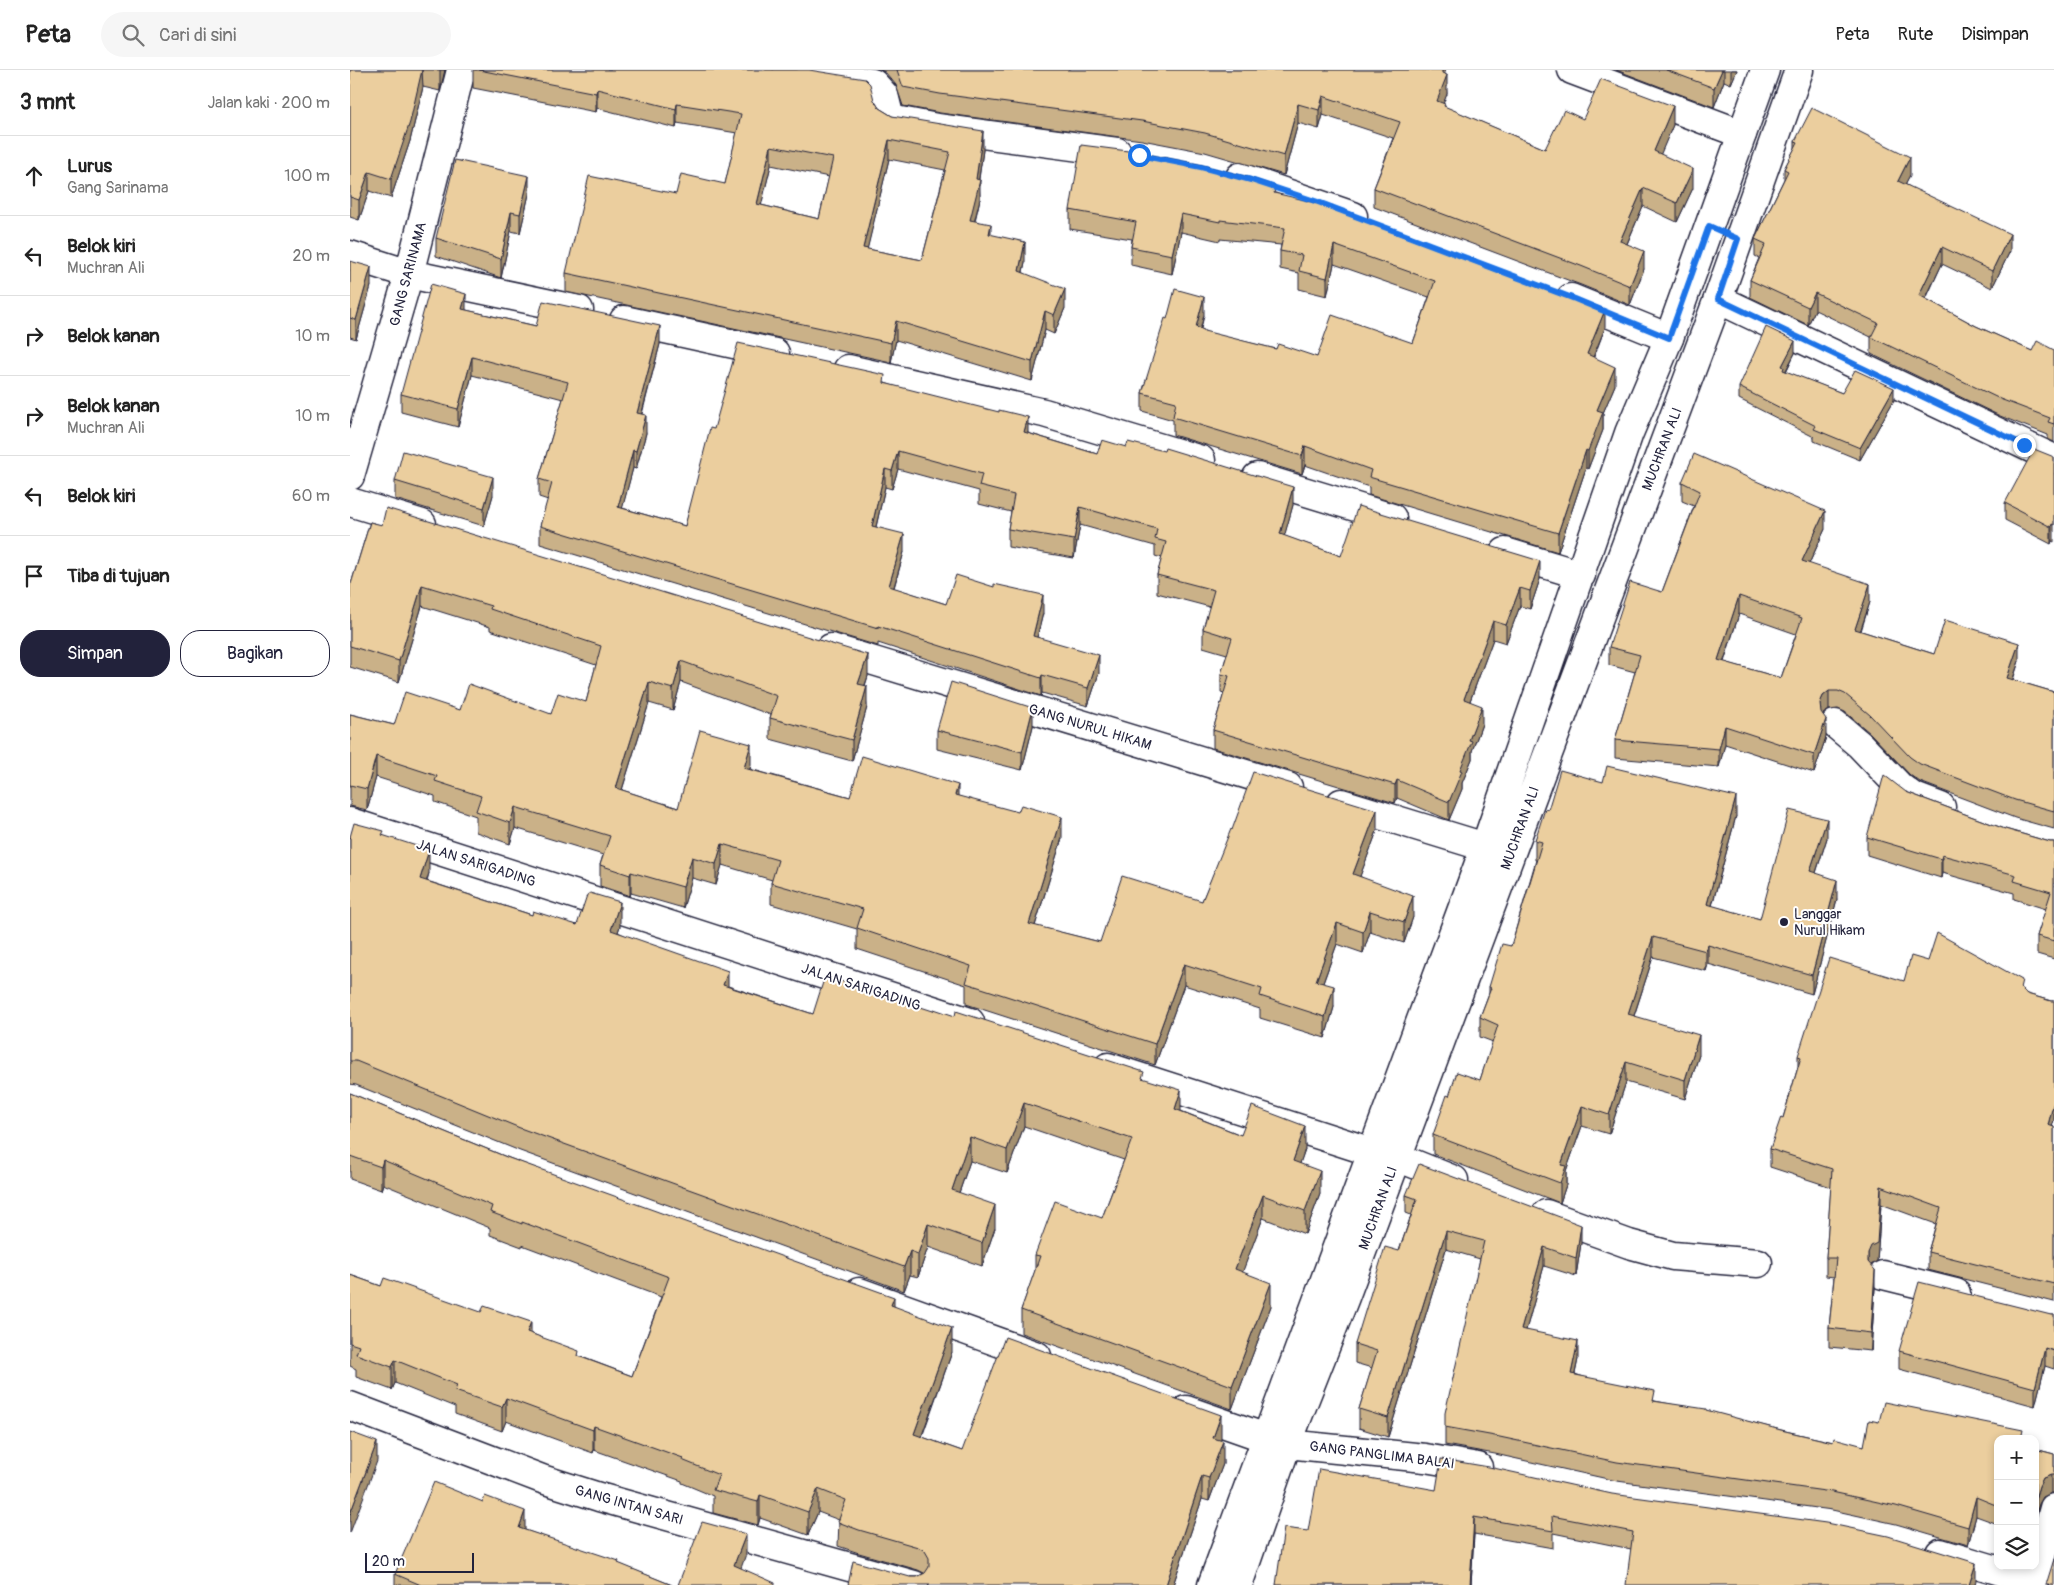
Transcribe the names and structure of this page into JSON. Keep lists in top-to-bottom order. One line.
{"streets":{"street":["GANG SARINAMA","MUCHRAN ALI","GANG NURUL HIKAM","JALAN SARIGADING","GANG PANGLIMA BALAI","GANG INTAN SARI"]},"crossings":[["MUCHRAN ALI","GANG NURUL HIKAM"],["MUCHRAN ALI","GANG PANGLIMA BALAI"]],"places":["Langgar Nurul Hikam"],"scale_bar":"20 m","page":{"header":"Peta","search":"Cari di sini","nav":["Peta","Rute","Disimpan"],"heading":["3 mnt","Jalan kaki · 200 m"],"list":[["Lurus","Gang Sarinama","100 m"],["Belok kiri","Muchran Ali","20 m"],["Belok kanan","10 m"],["Belok kanan","Muchran Ali","10 m"],["Belok kiri","60 m"],"Tiba di tujuan"],"buttons":["Simpan","Bagikan"],"map_buttons":["+","−"],"scale":"20 m"}}
